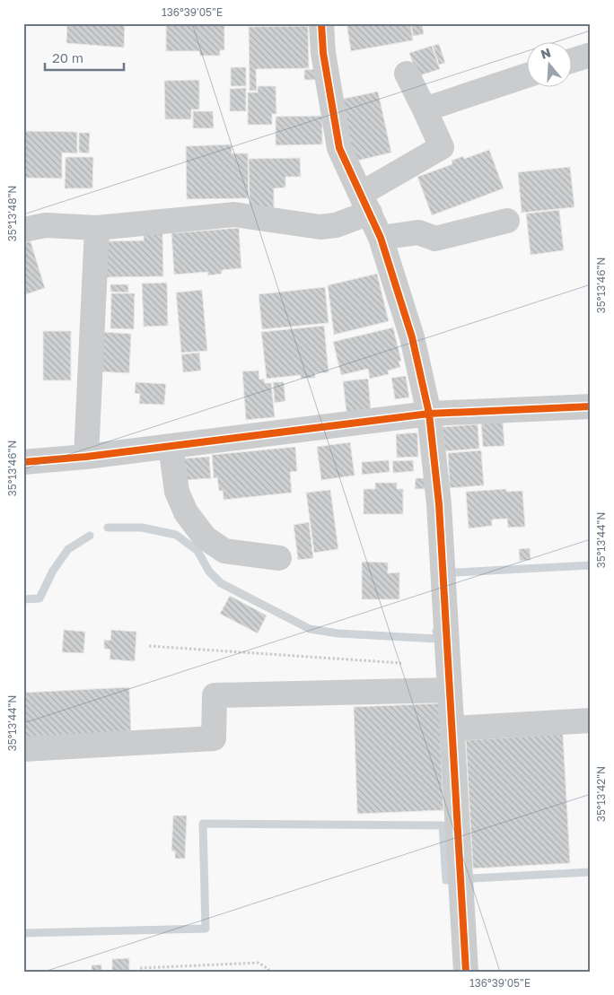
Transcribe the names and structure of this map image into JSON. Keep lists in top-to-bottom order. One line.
{"scale_bar":"20 m","north":"top","coordinates":["136°39'05\"E","35°13'48\"N","35°13'46\"N","35°13'44\"N","35°13'42\"N"]}
